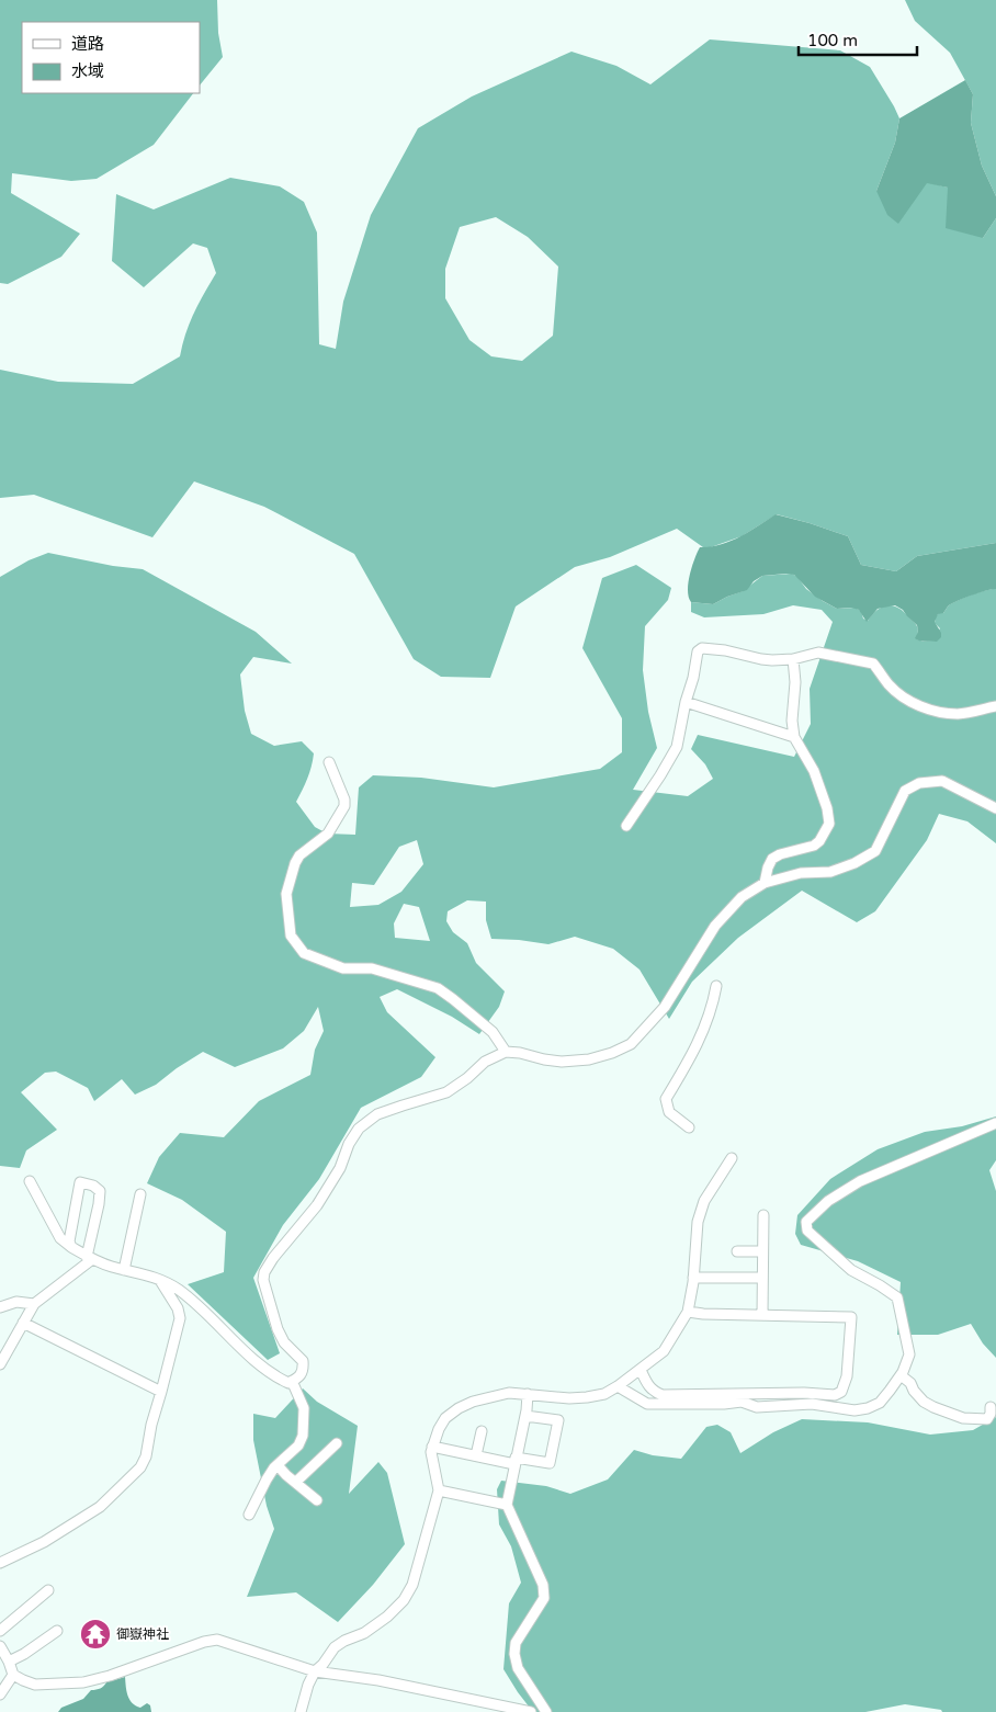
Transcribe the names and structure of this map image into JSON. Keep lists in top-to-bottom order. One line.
{"places":{"temple":["御嶽神社"]},"legend":["道路","水域"],"scale_bar":"100 m"}
